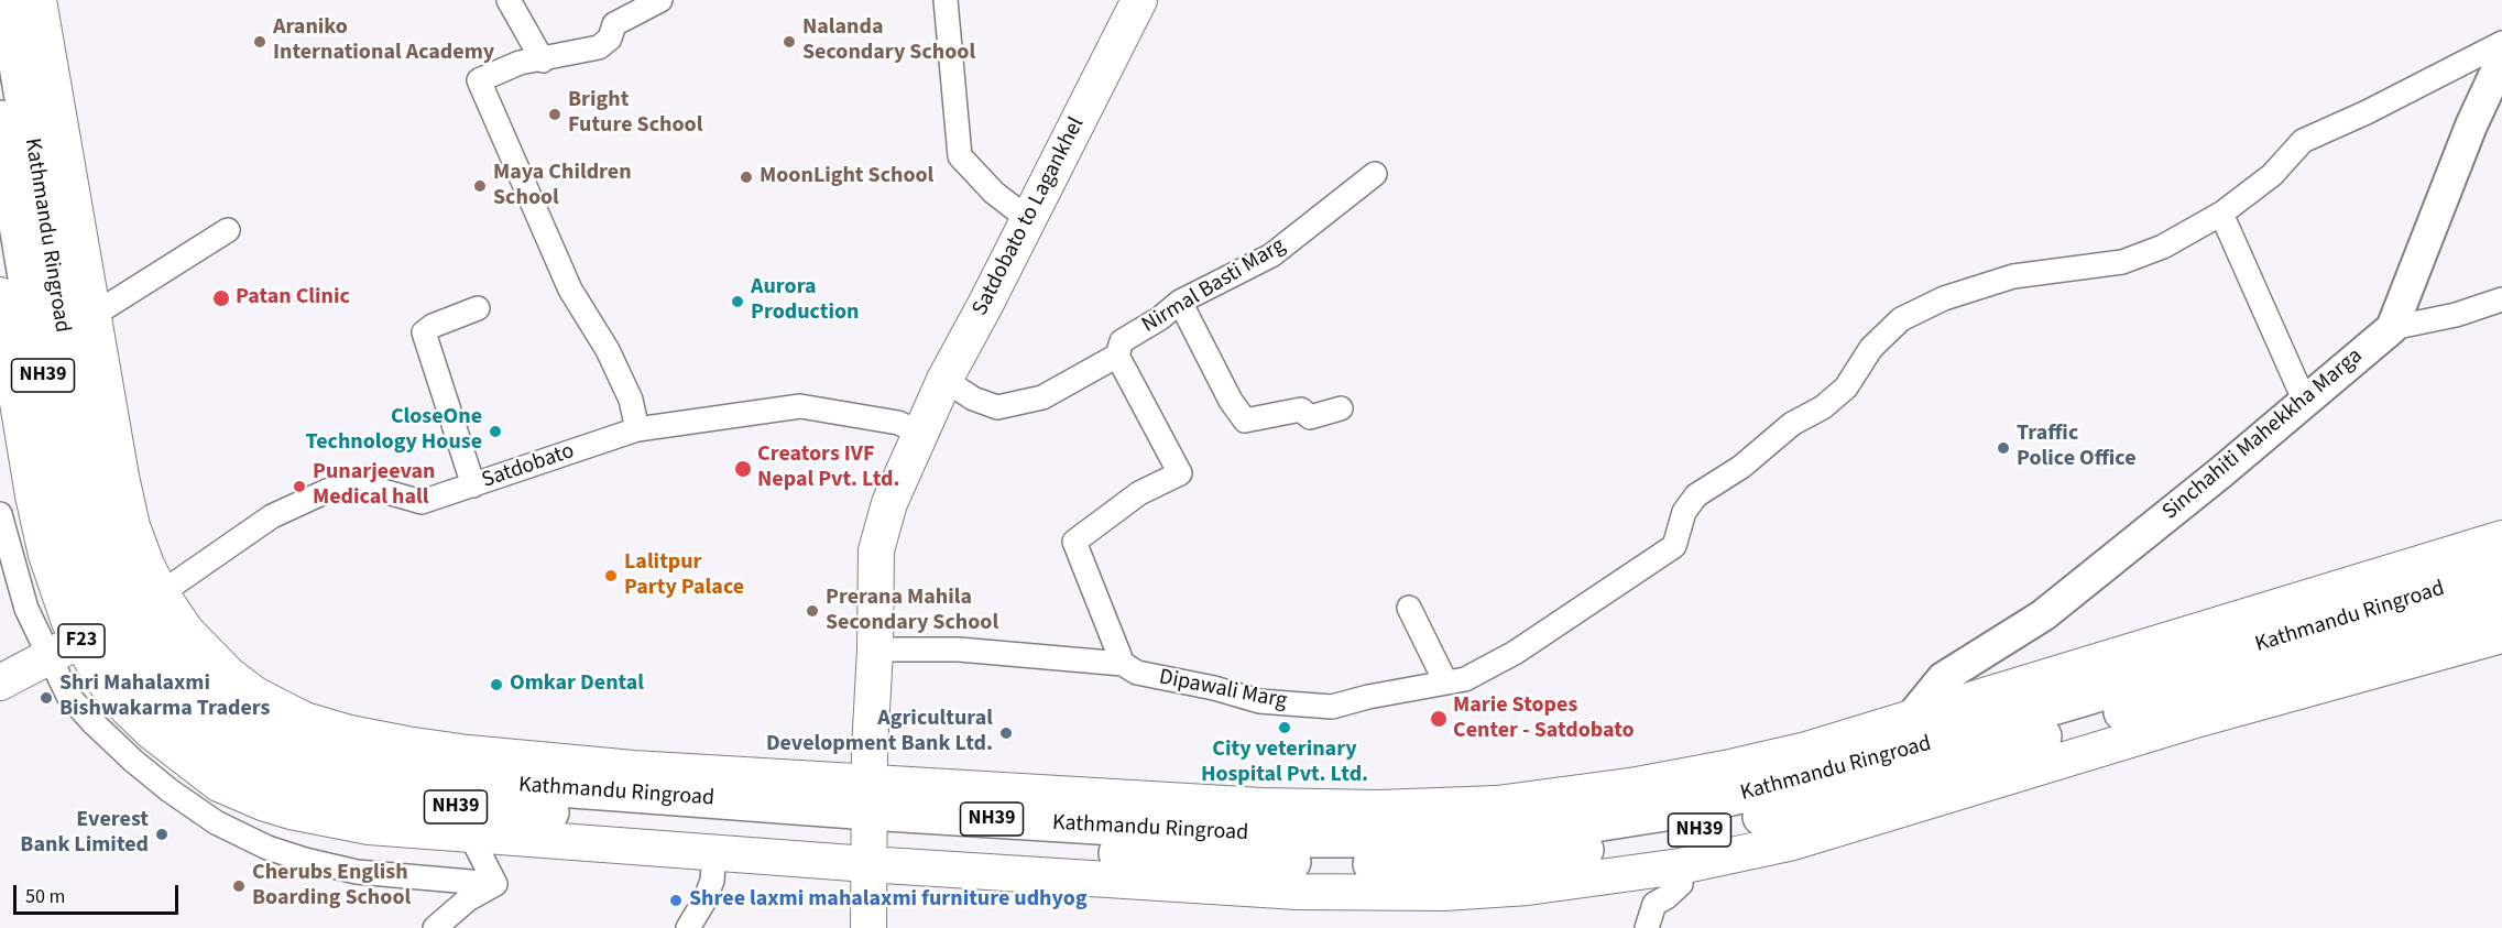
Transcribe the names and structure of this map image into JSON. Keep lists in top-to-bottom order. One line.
{"streets":{"highway":["Kathmandu Ringroad","NH39"],"main road":["Satdobato to Lagankhel","F23"],"street":["Nirmal Basti Marg","Sinchahiti Mahekkha Marga","Satdobato","Dipawali Marg"]},"crossings":[["Satdobato to Lagankhel","Nirmal Basti Marg"],["Satdobato to Lagankhel","Satdobato"],["Kathmandu Ringroad","Satdobato"],["Kathmandu Ringroad","F23"],["Satdobato","F23"]],"places":["Araniko International Academy","Nalanda Secondary School","Bright Future School","MoonLight School","Maya Children School","Patan Clinic","Aurora Production","CloseOne Technology House","Traffic Police Office","Creators IVF Nepal Pvt. Ltd.","Punarjeevan Medical hall","Lalitpur Party Palace","Prerana Mahila Secondary School","Omkar Dental","Shri Mahalaxmi Bishwakarma Traders","Marie Stopes Center - Satdobato","City veterinary Hospital Pvt. Ltd.","Agricultural Development Bank Ltd.","Everest Bank Limited","Cherubs English Boarding School","Shree laxmi mahalaxmi furniture udhyog"],"scale_bar":"50 m"}
